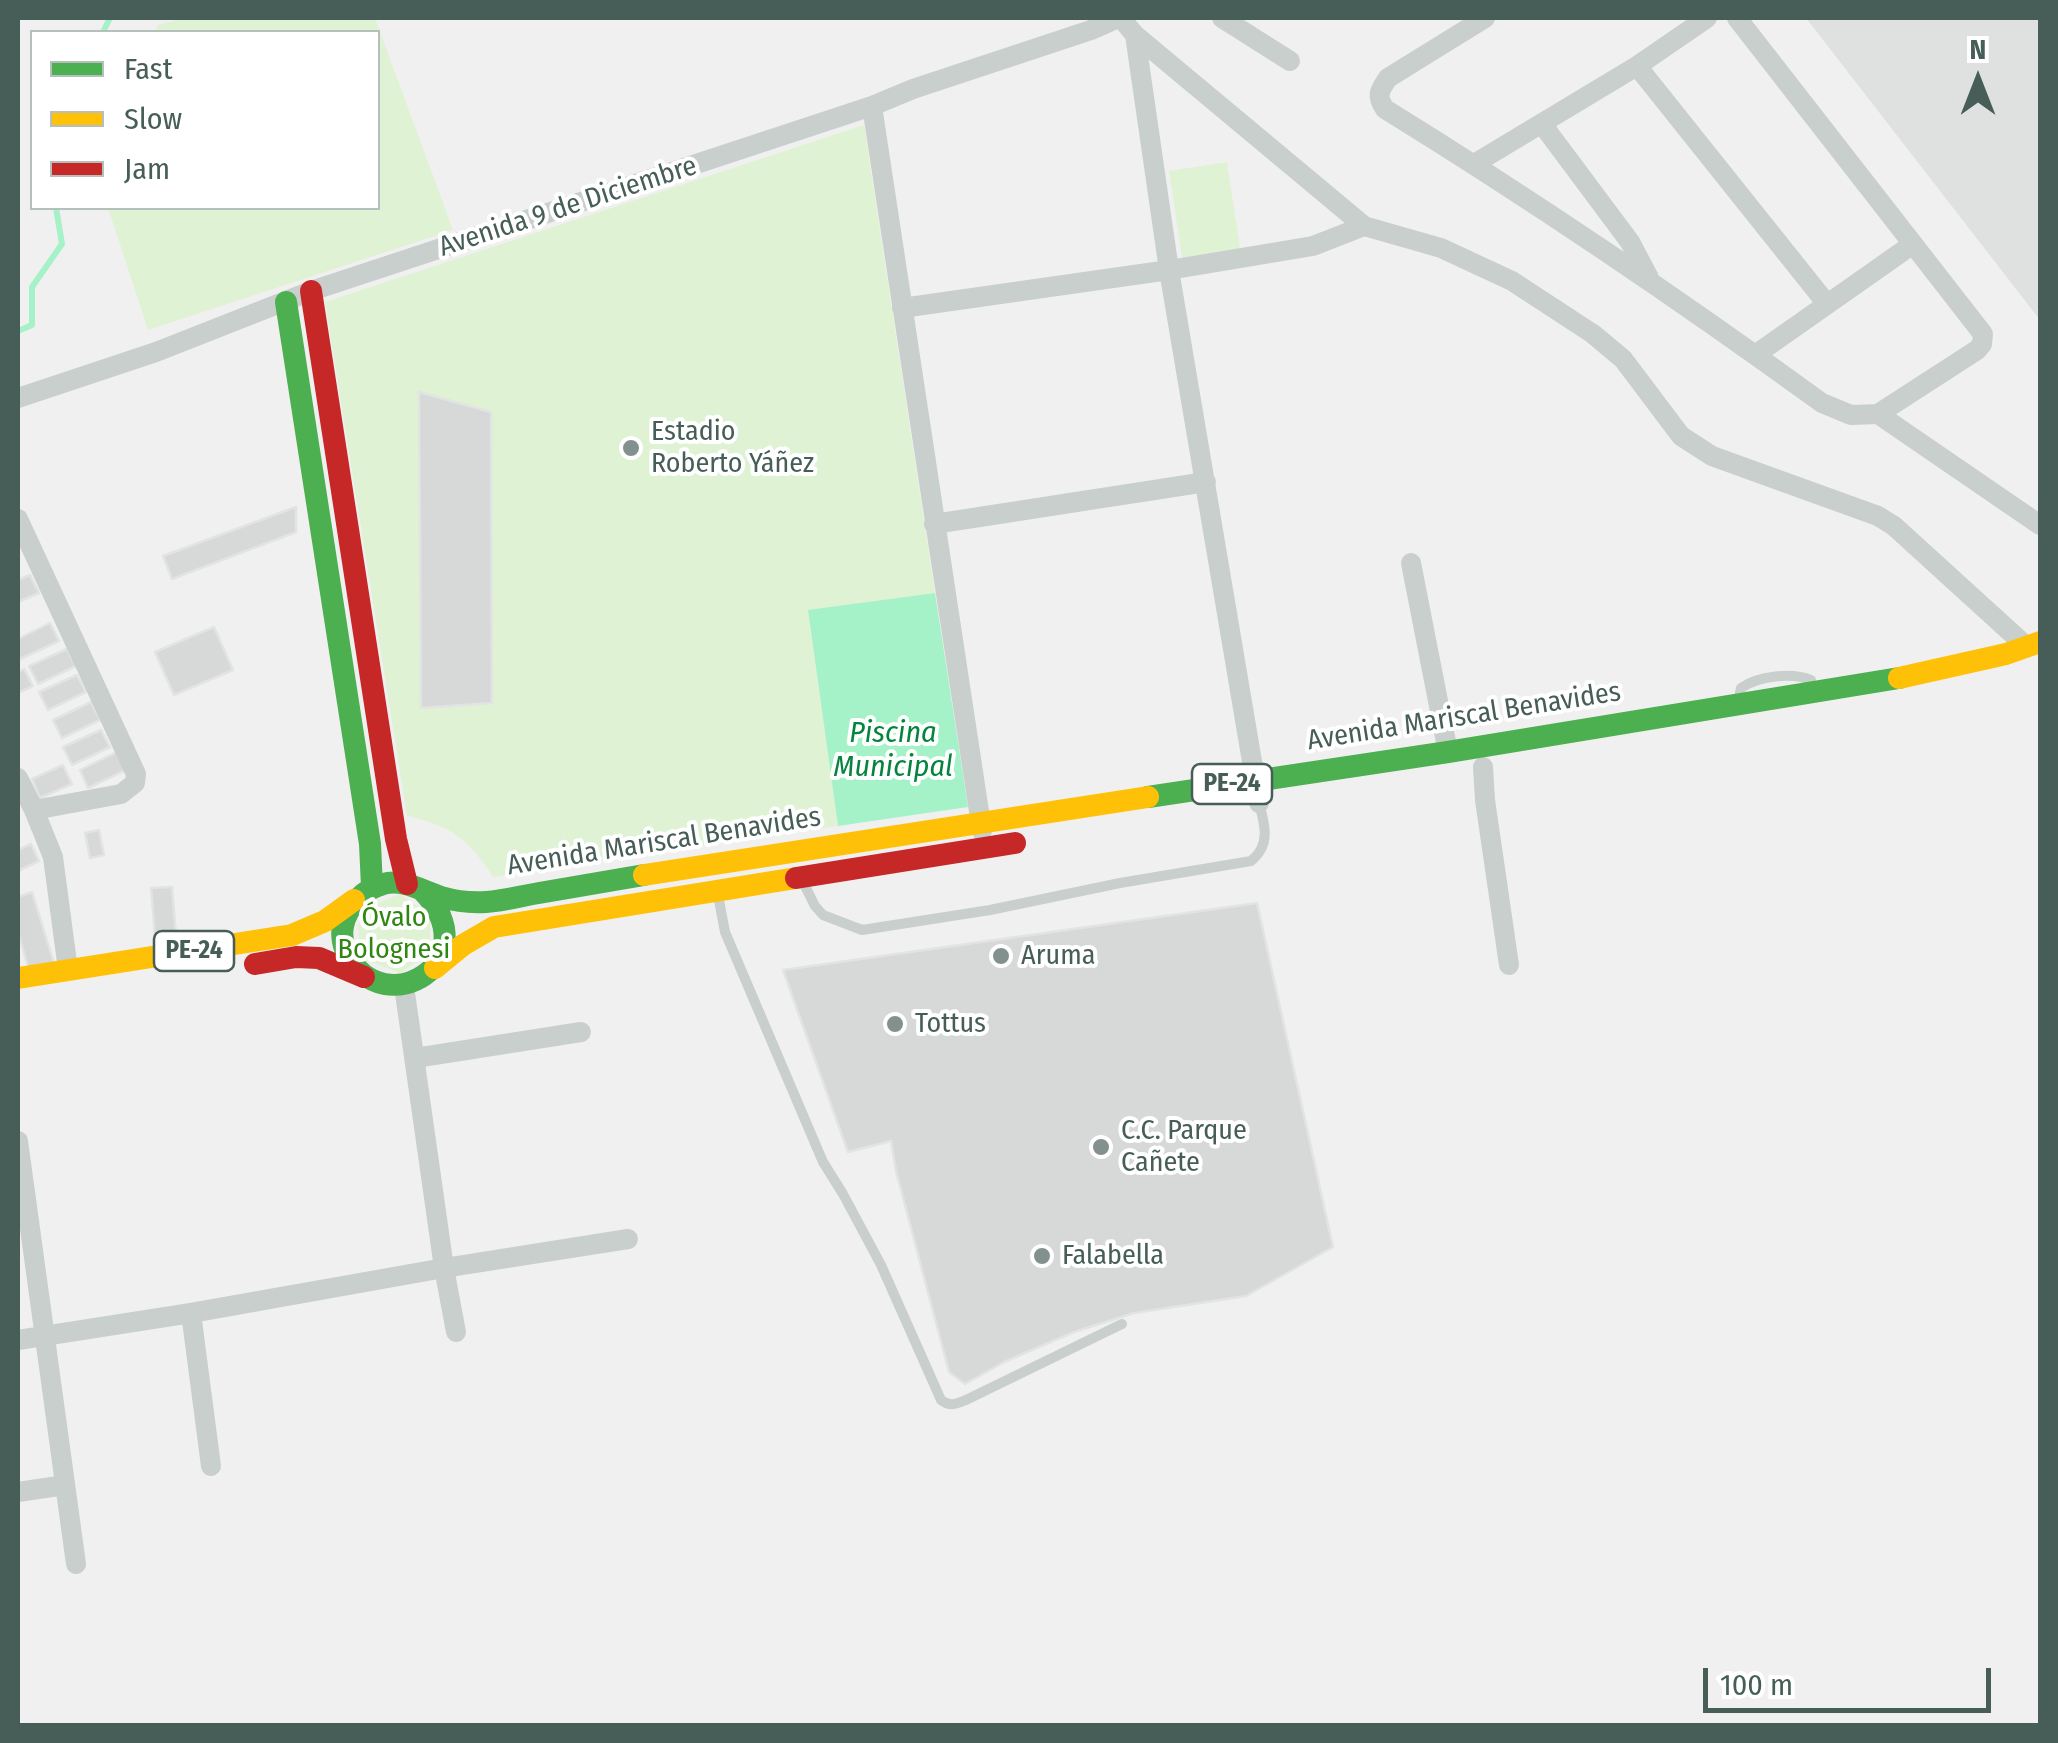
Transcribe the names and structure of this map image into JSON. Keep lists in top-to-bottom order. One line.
{"streets":{"main road":["Avenida Mariscal Benavides","PE-24"],"street":["Avenida 9 de Diciembre"]},"crossings":[["Avenida Mariscal Benavides","PE-24"]],"water":["Piscina Municipal"],"parks":["Óvalo Bolognesi"],"places":["Estadio Roberto Yáñez","Aruma","Tottus","C.C. Parque Cañete","Falabella"],"legend":["Fast","Slow","Jam"],"scale_bar":"100 m","north":"top"}
